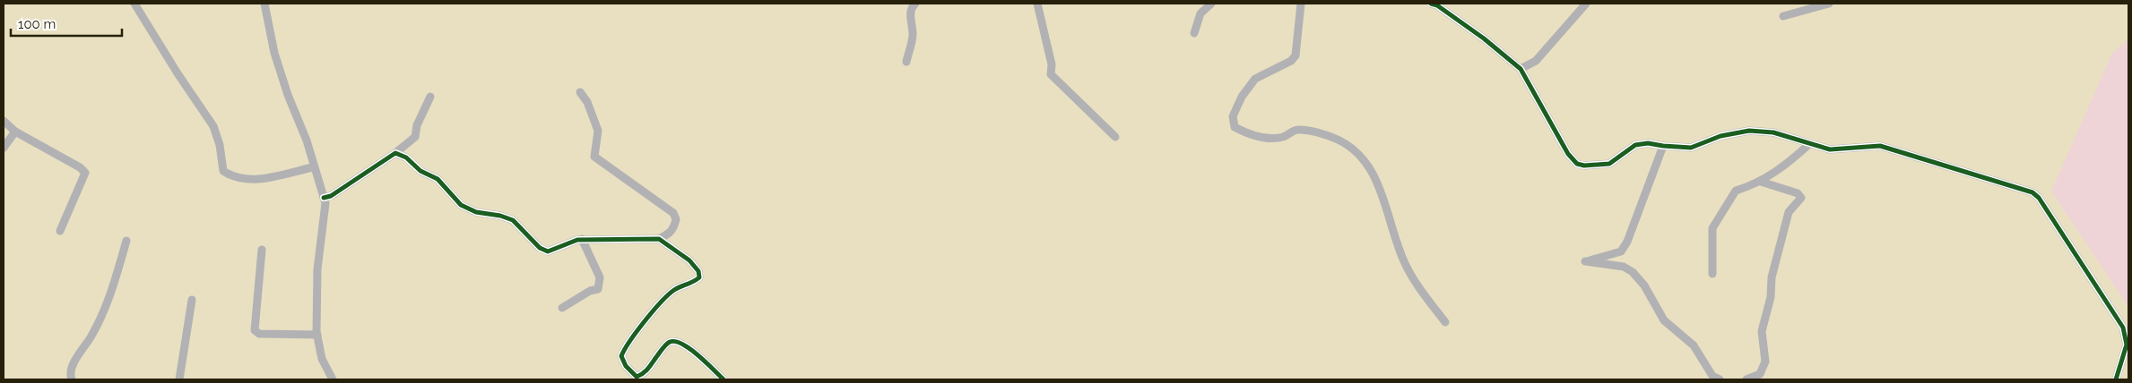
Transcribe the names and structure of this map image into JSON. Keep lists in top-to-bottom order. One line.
{"scale_bar":"100 m"}
